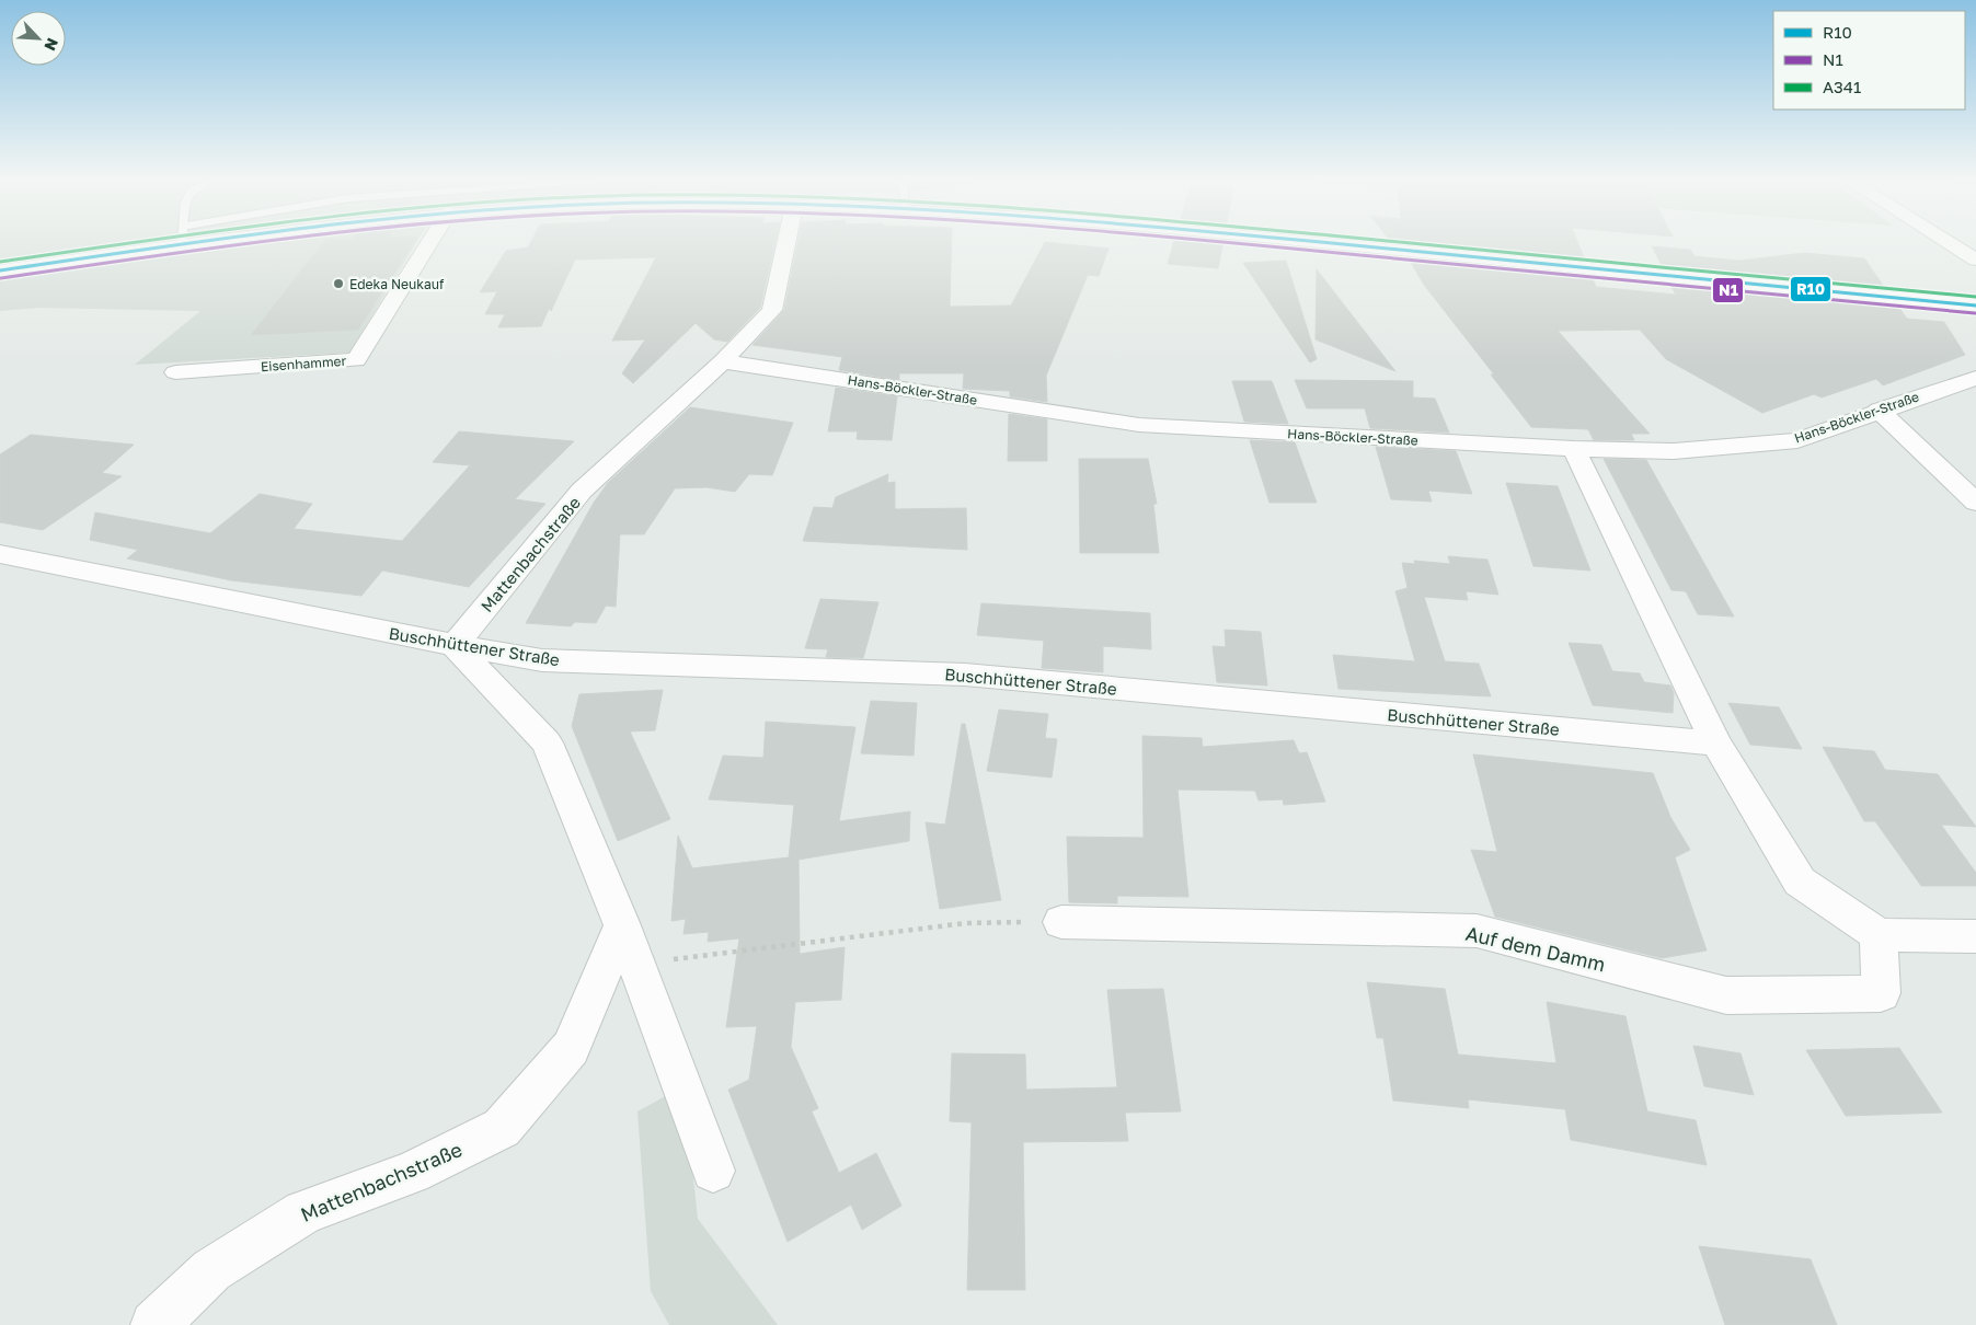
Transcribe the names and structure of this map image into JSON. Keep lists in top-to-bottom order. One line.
{"streets":{"street":["Eisenhammer","Hans-Böckler-Straße","Mattenbachstraße","Buschhüttener Straße","Auf dem Damm"]},"crossings":[["Hans-Böckler-Straße","Mattenbachstraße"],["Mattenbachstraße","Buschhüttener Straße"]],"places":["Edeka Neukauf"],"lines":["transit line R10","transit line N1","transit line A341"],"legend":["R10","N1","A341"],"north":"bottom right"}
